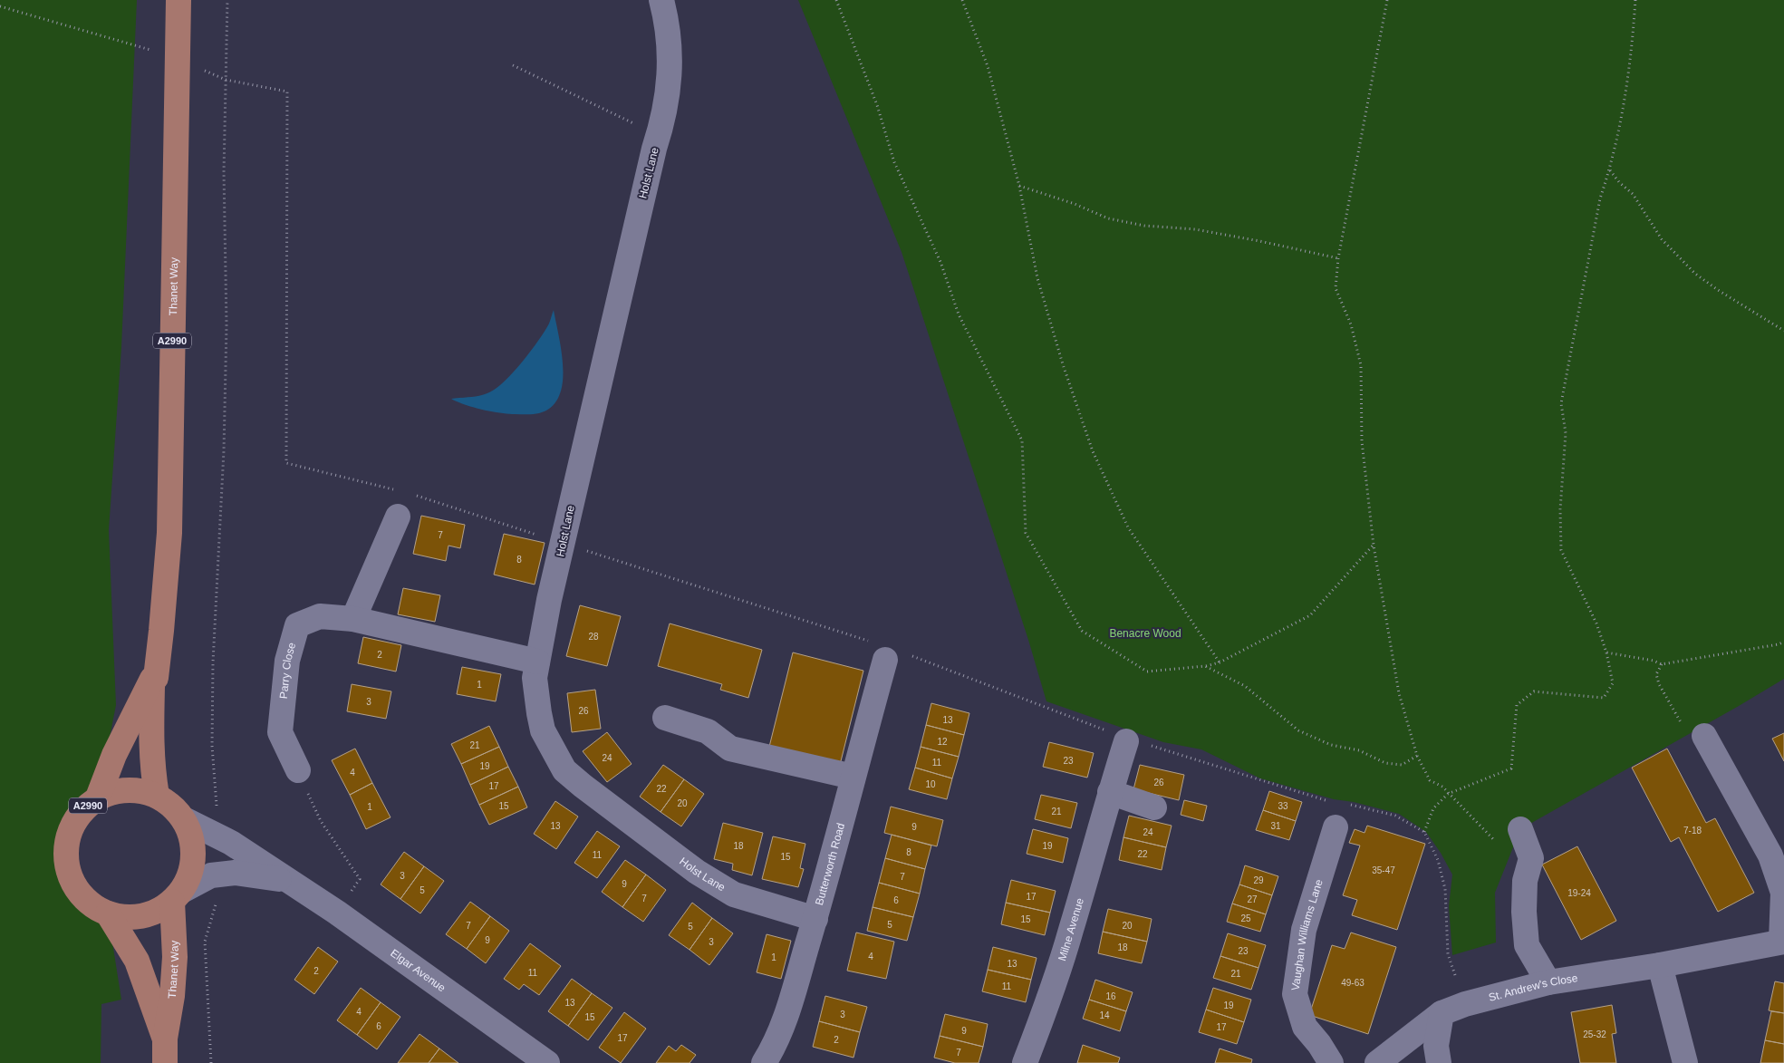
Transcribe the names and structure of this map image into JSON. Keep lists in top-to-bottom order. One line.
{"streets":{"main road":["Thanet Way","A2990"],"street":["Holst Lane","Parry Close","Butterworth Road","Milne Avenue","Vaughan Williams Lane","Elgar Avenue","St. Andrew's Close"]},"crossings":[["Holst Lane","Parry Close"],["Holst Lane","Butterworth Road"],["Thanet Way","A2990"],["Thanet Way","Elgar Avenue"],["A2990","Elgar Avenue"]],"parks":["Benacre Wood"],"house_numbers":["7","8","28","2","1","3","26","13","12","21","24","23","11","19","4","26","10","17","22","20","15","33","1","21","13","31","9","7-18","24","18","19","8","22","11","15","35-47","3","7","29","9","5","19-24","17","7","27","6","25","15","5","7","20","5","9","3","18","23","4","1","13","2","11","21","49-63","11","16","13","19","4","3","14","15","6","17","9","25-32","17","2","7"]}
